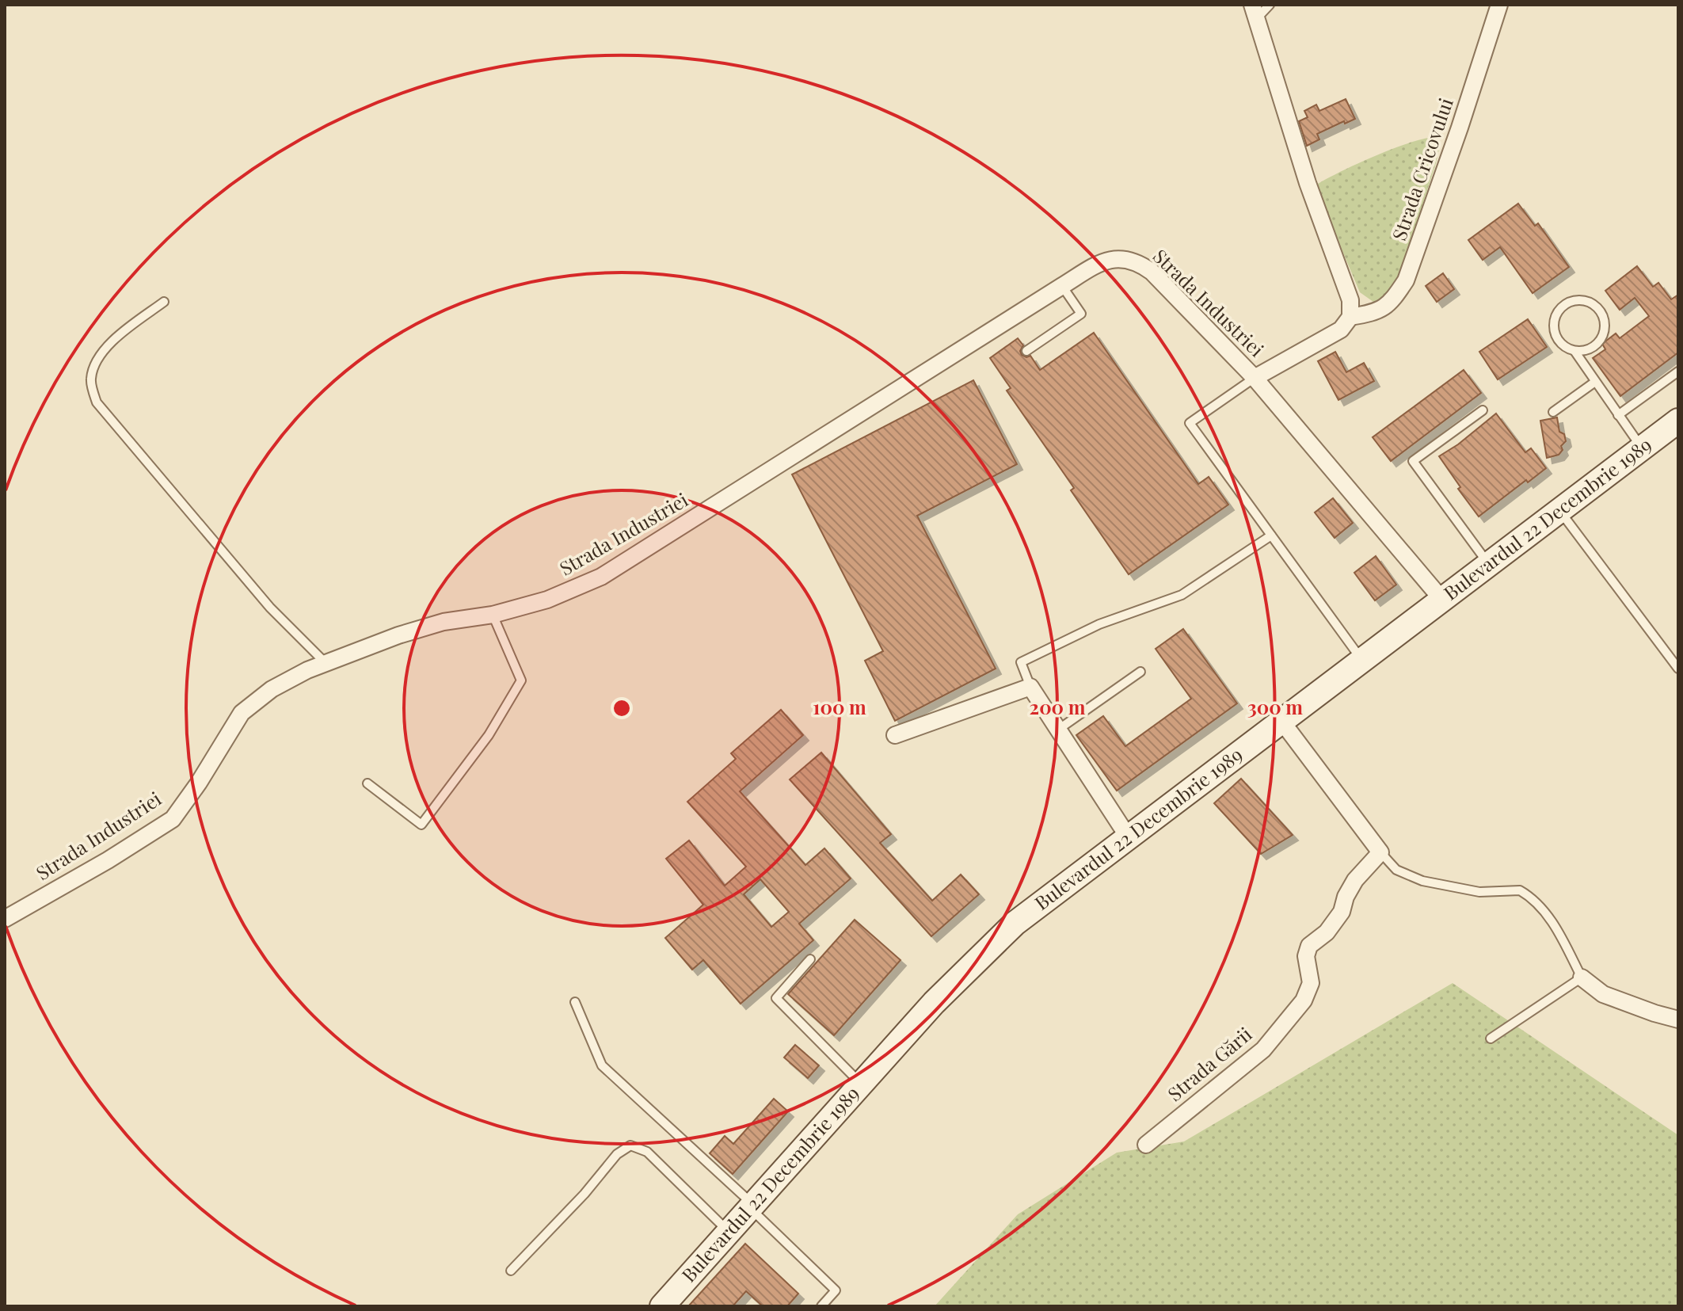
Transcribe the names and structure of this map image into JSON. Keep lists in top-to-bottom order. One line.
{"streets":{"main road":["Bulevardul 22 Decembrie 1989"],"street":["Strada Cricovului","Strada Industriei","Strada Gării"]},"crossings":[["Strada Cricovului","Strada Industriei"],["Strada Industriei","Bulevardul 22 Decembrie 1989"]],"rings":["100 m","200 m","300 m"]}
